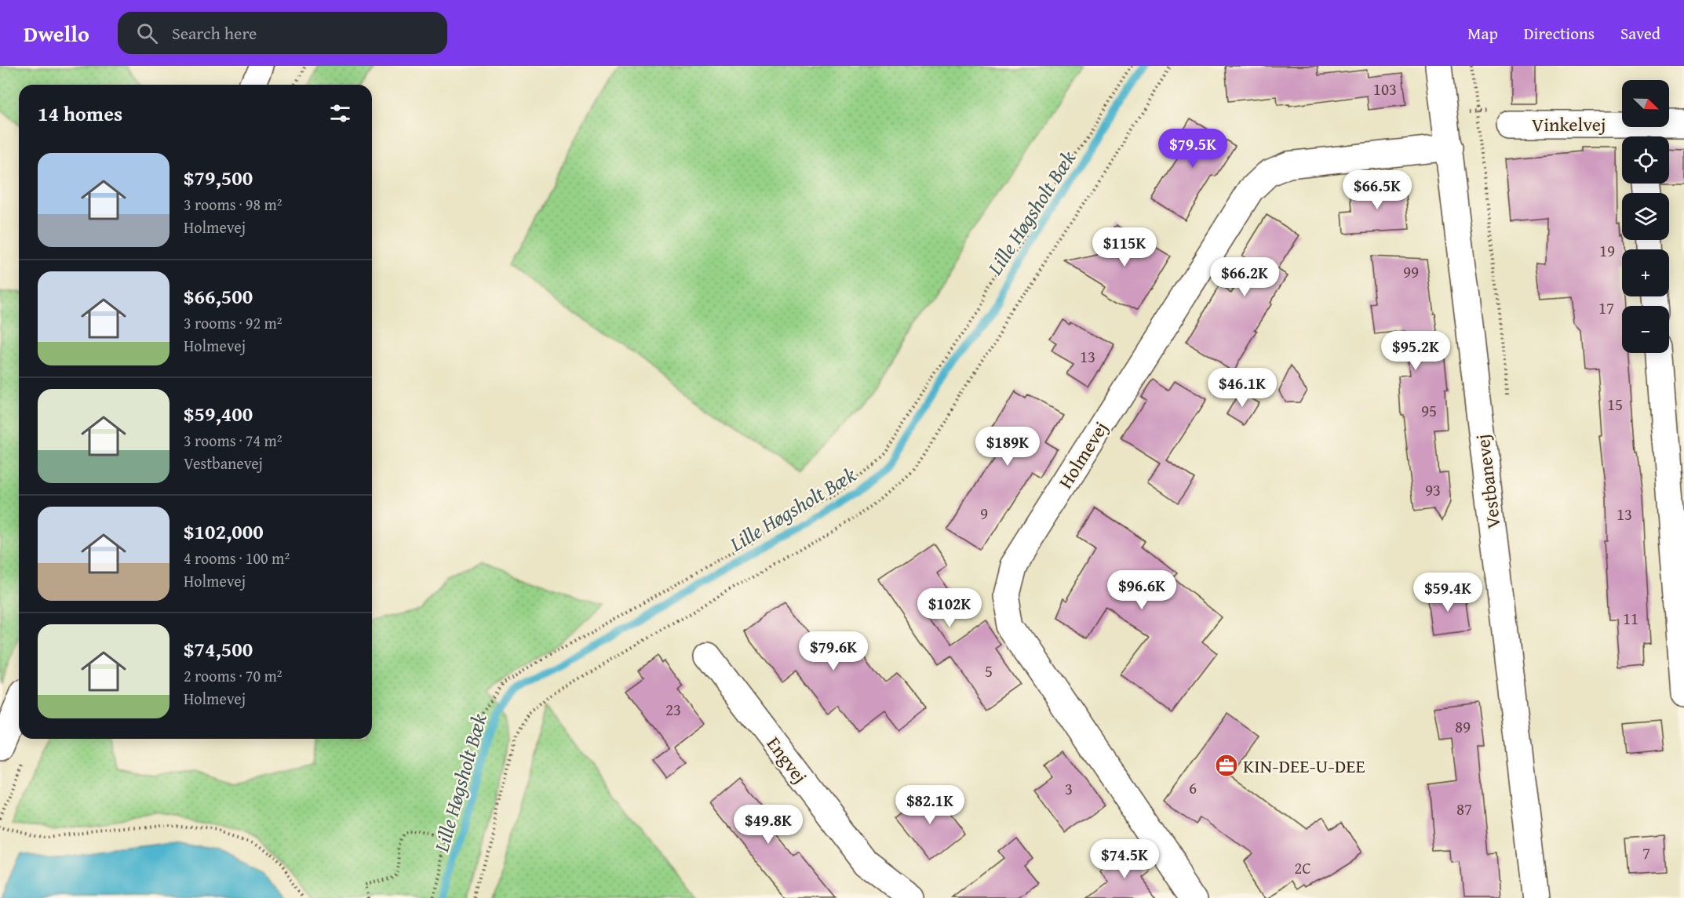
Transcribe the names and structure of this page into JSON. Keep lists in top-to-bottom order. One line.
{"streets":{"street":["Vinkelvej","Holmevej","Vestbanevej","Engvej"]},"crossings":[["Holmevej","Vestbanevej"]],"water":["Lille Høgsholt Bæk"],"places":{"office":["KIN-DEE-U-DEE"]},"house_numbers":["103","19","99","17","13","15","95","93","9","13","11","5","23","89","6","3","87","7","2C"],"north":"bottom right","page":{"header":"Dwello","search":"Search here","nav":["Map","Directions","Saved"],"map_buttons":["+","−"],"heading":"14 homes","price":["$79.5K","$66.5K","$115K","$66.2K","$95.2K","$46.1K","$189K","$96.6K","$59.4K","$102K","$79.6K","$82.1K","$49.8K","$74.5K"],"list":[{"name":"$79,500","note":"3 rooms · 98 m² · Holmevej"},{"name":"$66,500","note":"3 rooms · 92 m² · Holmevej"},{"name":"$59,400","note":"3 rooms · 74 m² · Vestbanevej"},{"name":"$102,000","note":"4 rooms · 100 m² · Holmevej"},{"name":"$74,500","note":"2 rooms · 70 m² · Holmevej"}]}}
